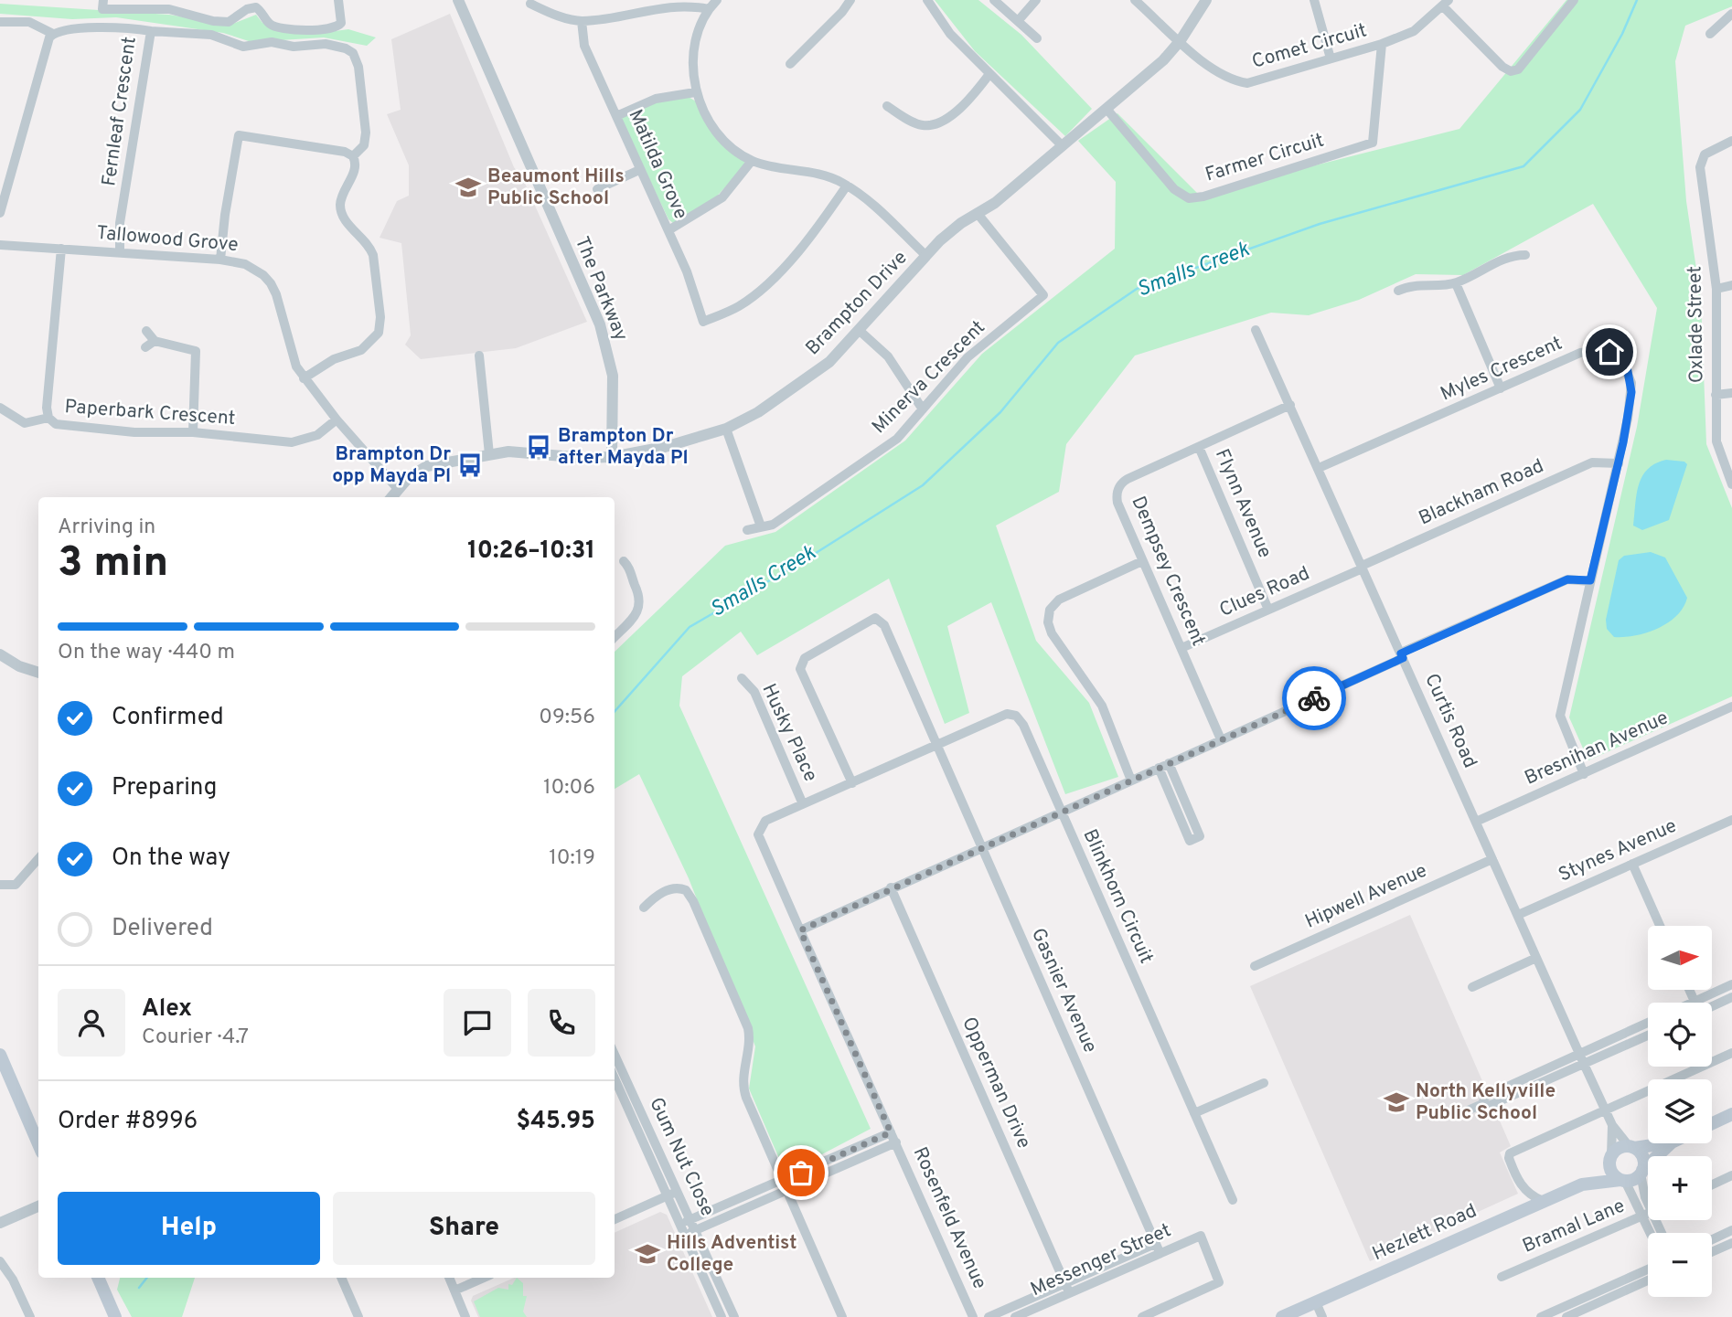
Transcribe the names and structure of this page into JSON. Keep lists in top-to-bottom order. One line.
{"streets":{"main road":["Hezlett Road"],"street":["Comet Circuit","Fernleaf Crescent","Farmer Circuit","Matilda Grove","Tallowood Grove","The Parkway","Brampton Drive","Oxlade Street","Myles Crescent","Minerva Crescent","Paperbark Crescent","Blackham Road","Flynn Avenue","Dempsey Crescent","Clues Road","Curtis Road","Husky Place","Bresnihan Avenue","Stynes Avenue","Blinkhorn Circuit","Hipwell Avenue","Gasnier Avenue","Opperman Drive","Gum Nut Close","Rosenfeld Avenue","Bramal Lane","Messenger Street"]},"crossings":[["Comet Circuit","Farmer Circuit"],["Comet Circuit","Brampton Drive"],["Fernleaf Crescent","Tallowood Grove"],["Farmer Circuit","Brampton Drive"],["Tallowood Grove","Brampton Drive"],["Tallowood Grove","Paperbark Crescent"],["The Parkway","Brampton Drive"],["Brampton Drive","Minerva Crescent"],["Myles Crescent","Blackham Road"],["Myles Crescent","Curtis Road"],["Myles Crescent","Bresnihan Avenue"],["Blackham Road","Clues Road"],["Blackham Road","Curtis Road"],["Flynn Avenue","Dempsey Crescent"],["Flynn Avenue","Clues Road"],["Dempsey Crescent","Clues Road"],["Dempsey Crescent","Curtis Road"],["Clues Road","Curtis Road"],["Curtis Road","Bresnihan Avenue"],["Curtis Road","Stynes Avenue"],["Curtis Road","Hipwell Avenue"],["Curtis Road","Hezlett Road"],["Husky Place","Blinkhorn Circuit"],["Husky Place","Rosenfeld Avenue"],["Blinkhorn Circuit","Gasnier Avenue"],["Blinkhorn Circuit","Rosenfeld Avenue"],["Gasnier Avenue","Messenger Street"],["Opperman Drive","Messenger Street"]],"water":["Smalls Creek"],"places":{"school or university":["Beaumont Hills Public School","North Kellyville Public School","Hills Adventist College"],"bus stop":["Brampton Dr after Mayda Pl","Brampton Dr opp Mayda Pl"]},"north":"right","page":{"heading":["3 min","Arriving in","10:26–10:31"],"panel":["Alex","Courier · 4.7","Order #8996","$45.95"],"bar":"On the way · 440 m","list":[["Confirmed","09:56"],["Preparing","10:06"],["On the way","10:19"],"Delivered"],"map_buttons":["+","−"],"buttons":["Help","Share"]}}
